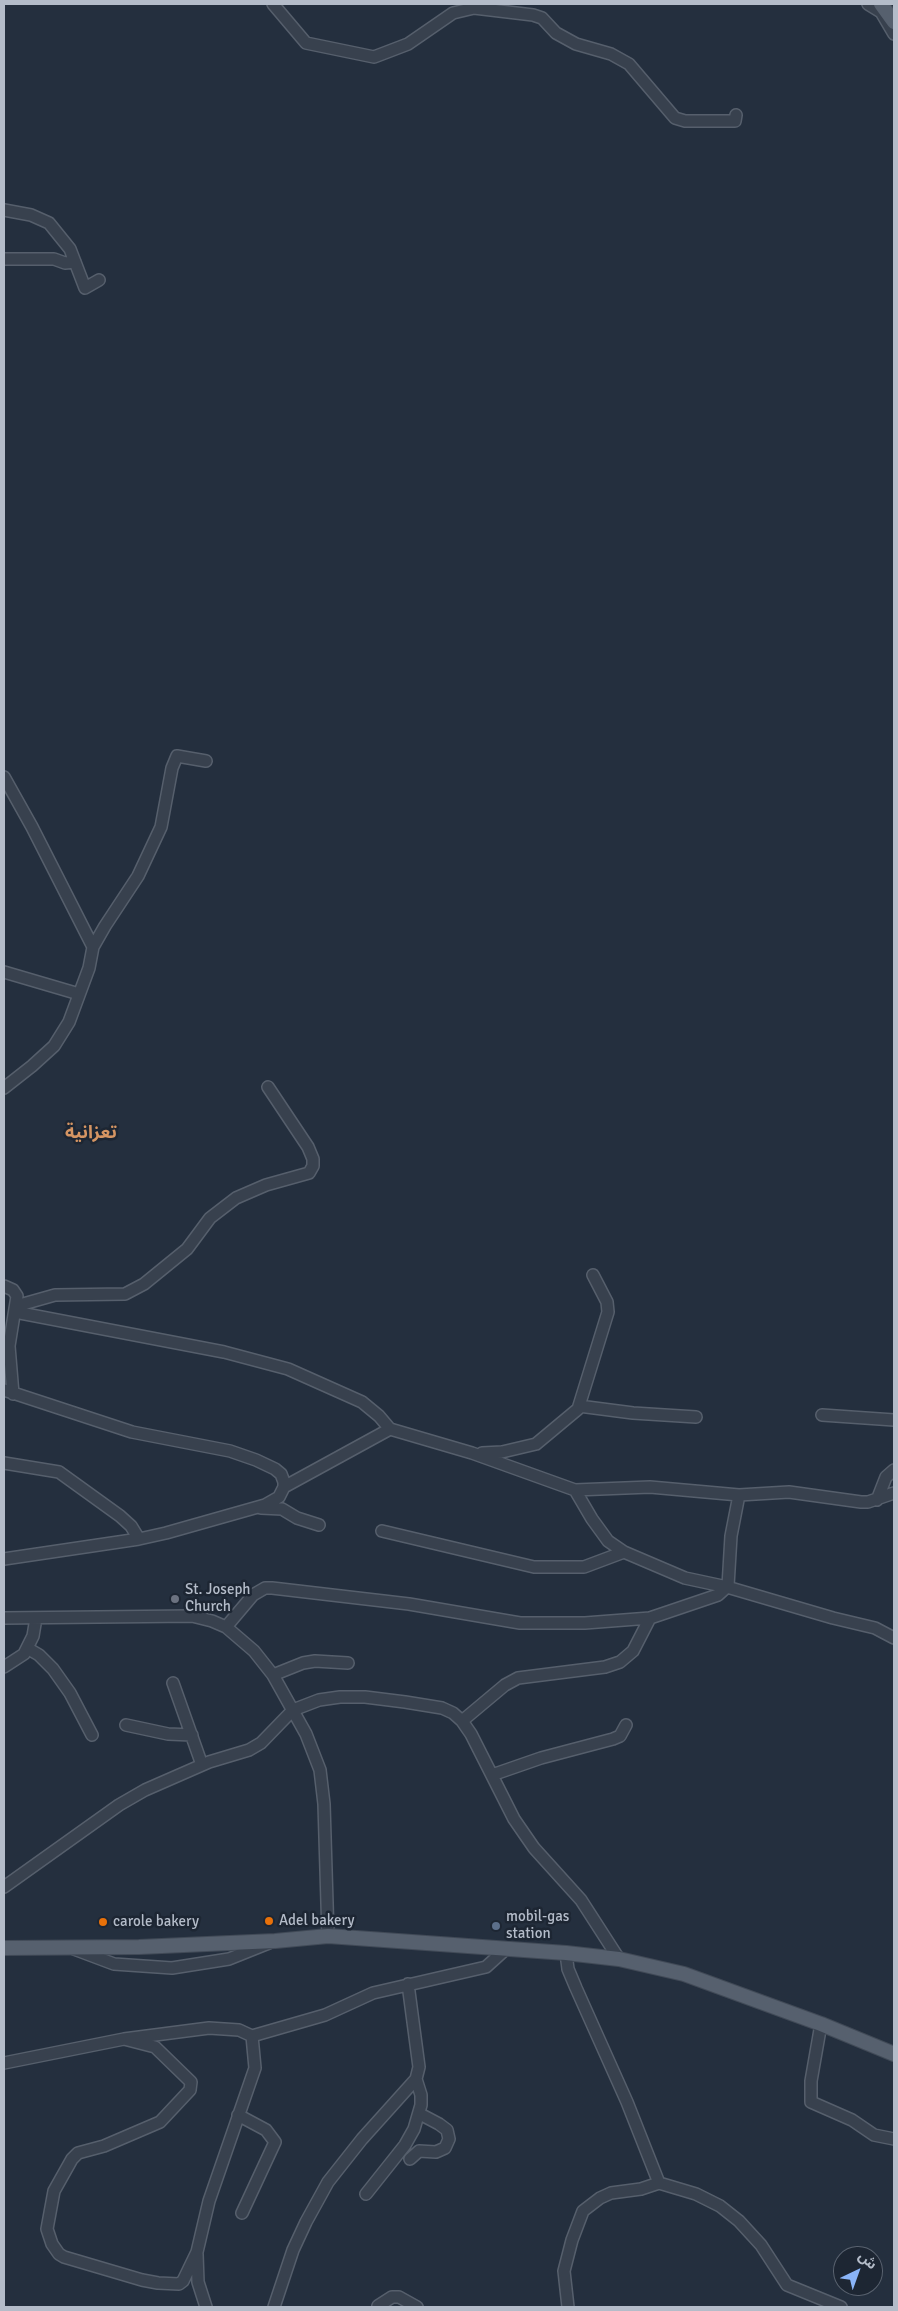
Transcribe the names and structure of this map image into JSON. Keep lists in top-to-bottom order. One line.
{"districts":["تعزانية"],"places":["St. Joseph Church","Adel bakery","carole bakery","mobil-gas station"],"north":"top right"}
